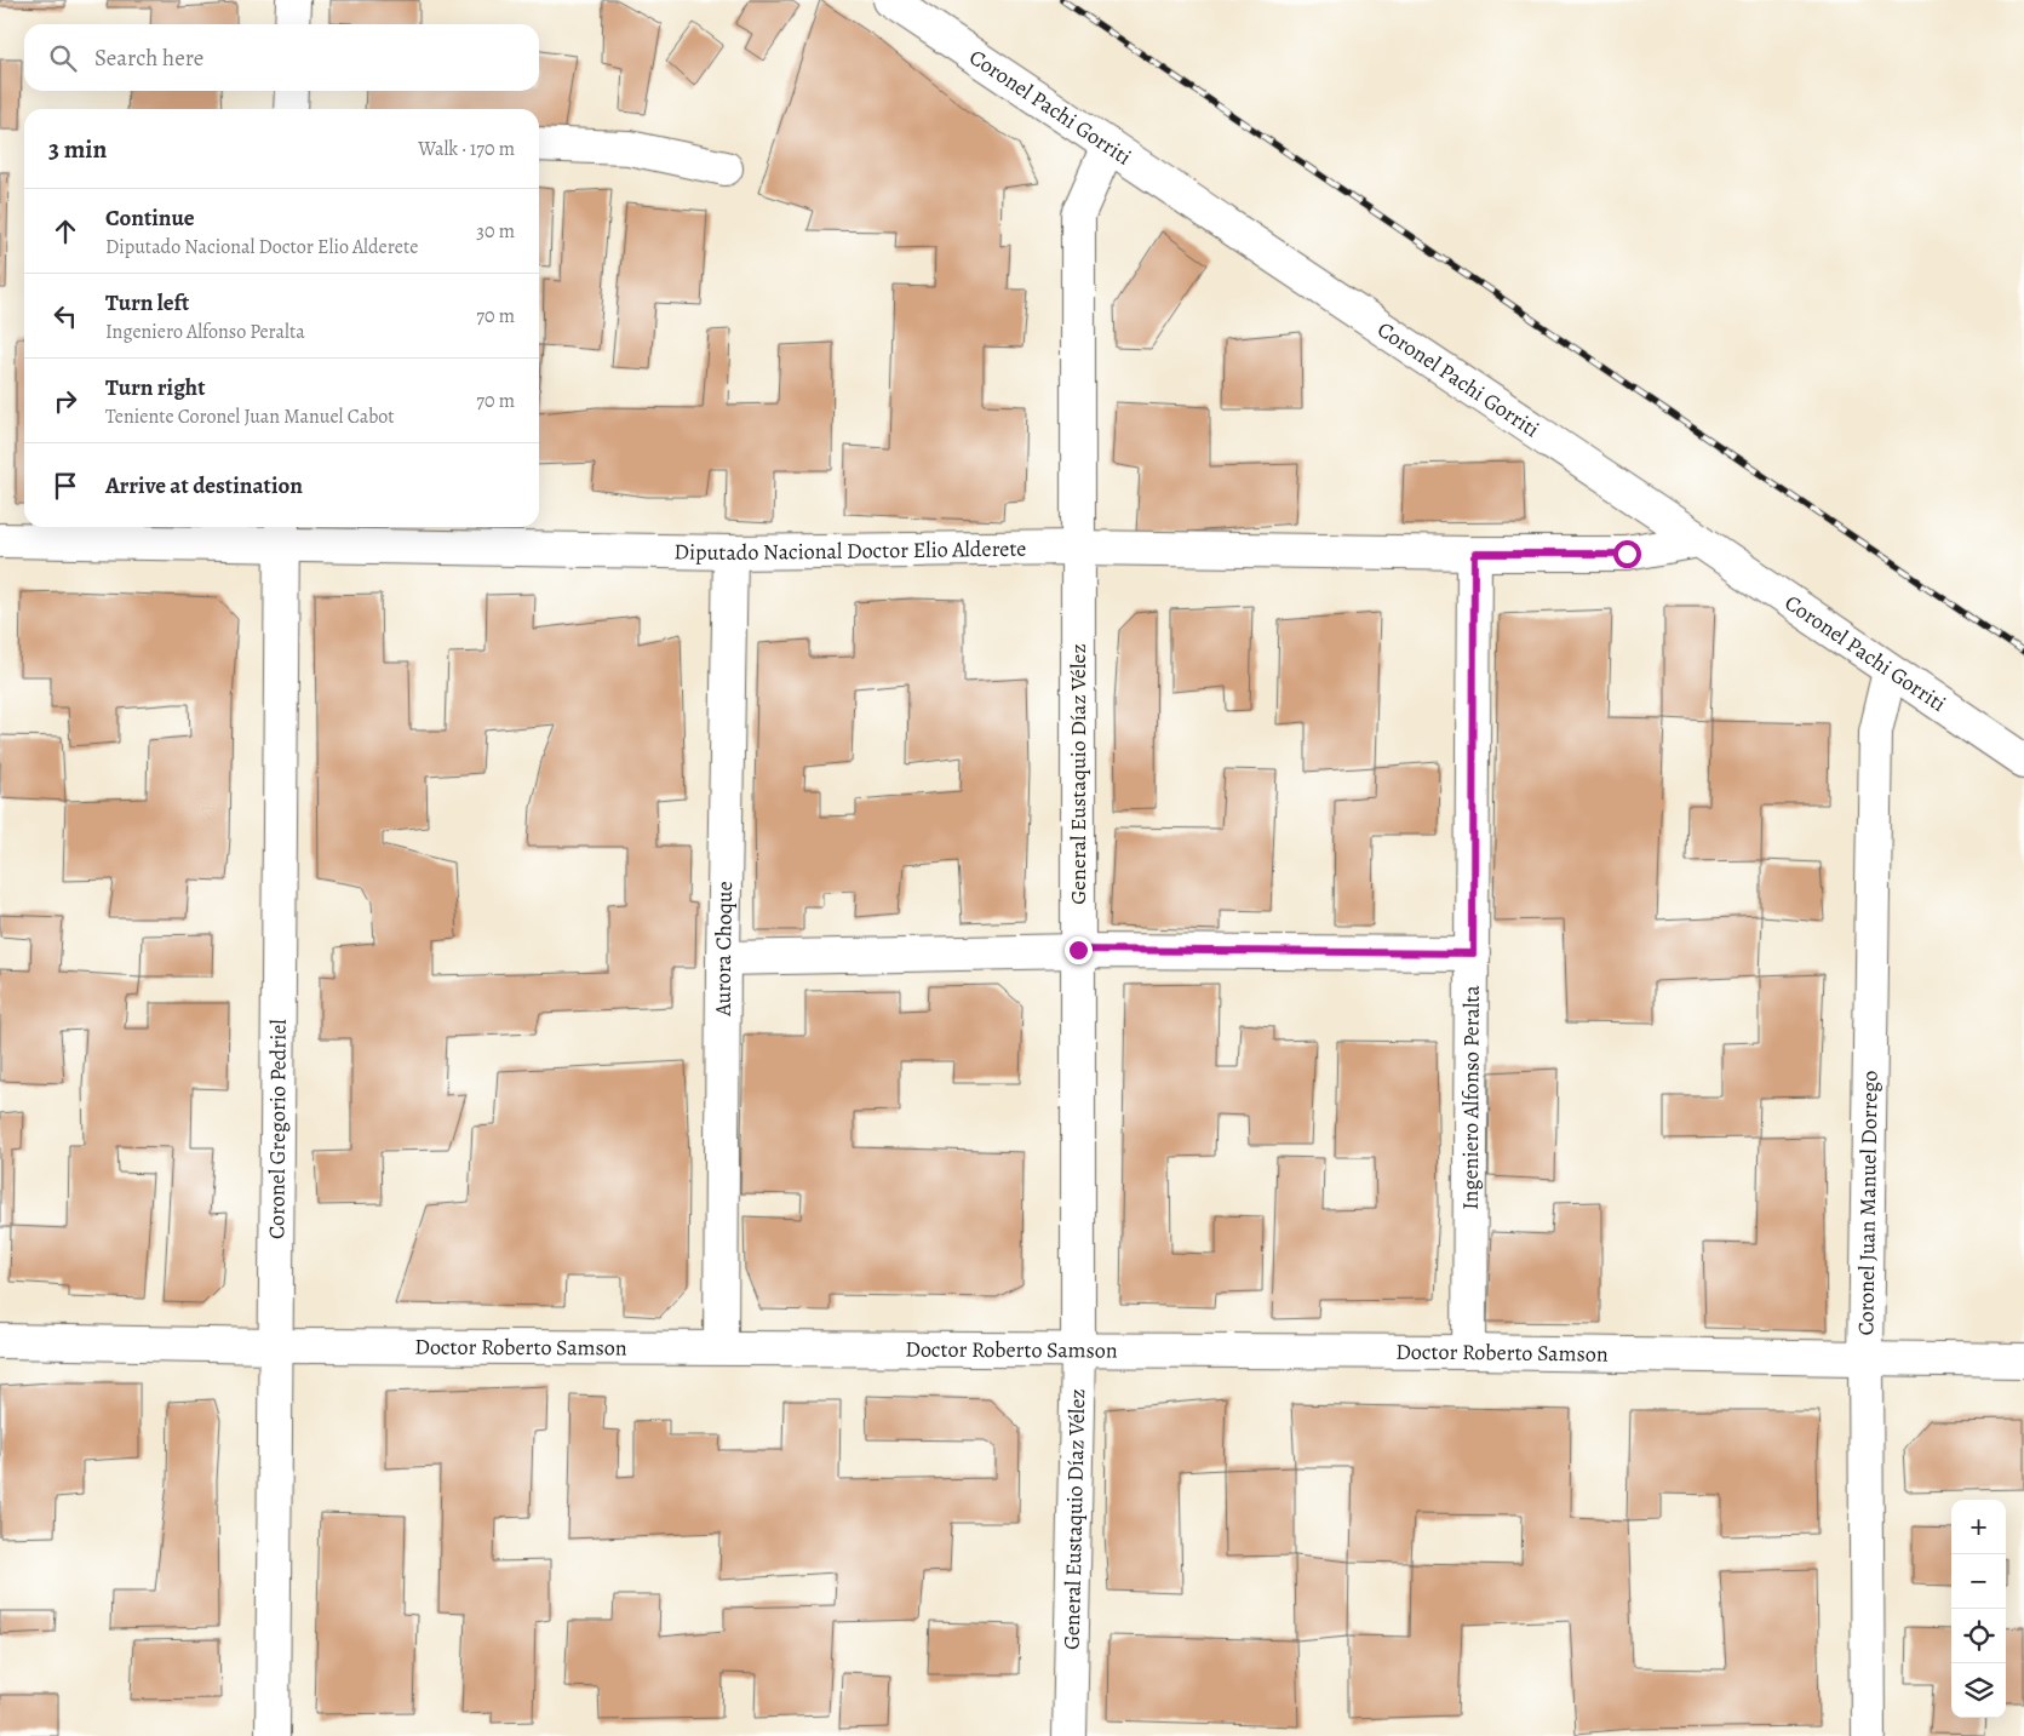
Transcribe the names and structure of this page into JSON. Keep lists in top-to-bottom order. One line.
{"streets":{"street":["Coronel Pachi Gorriti","Diputado Nacional Doctor Elio Alderete","General Eustaquio Díaz Vélez","Aurora Choque","Ingeniero Alfonso Peralta","Coronel Gregorio Pedriel","Coronel Juan Manuel Dorrego","Doctor Roberto Samson"]},"crossings":[["Coronel Pachi Gorriti","Diputado Nacional Doctor Elio Alderete"],["Coronel Pachi Gorriti","General Eustaquio Díaz Vélez"],["Coronel Pachi Gorriti","Coronel Juan Manuel Dorrego"],["Diputado Nacional Doctor Elio Alderete","General Eustaquio Díaz Vélez"],["Diputado Nacional Doctor Elio Alderete","Aurora Choque"],["Diputado Nacional Doctor Elio Alderete","Ingeniero Alfonso Peralta"],["Diputado Nacional Doctor Elio Alderete","Coronel Gregorio Pedriel"],["General Eustaquio Díaz Vélez","Doctor Roberto Samson"],["Aurora Choque","Doctor Roberto Samson"],["Ingeniero Alfonso Peralta","Doctor Roberto Samson"],["Coronel Gregorio Pedriel","Doctor Roberto Samson"],["Coronel Juan Manuel Dorrego","Doctor Roberto Samson"]],"page":{"search":"Search here","heading":["3 min","Walk · 170 m"],"list":[["Continue","Diputado Nacional Doctor Elio Alderete","30 m"],["Turn left","Ingeniero Alfonso Peralta","70 m"],["Turn right","Teniente Coronel Juan Manuel Cabot","70 m"],"Arrive at destination"],"map_buttons":["+","−"]}}
